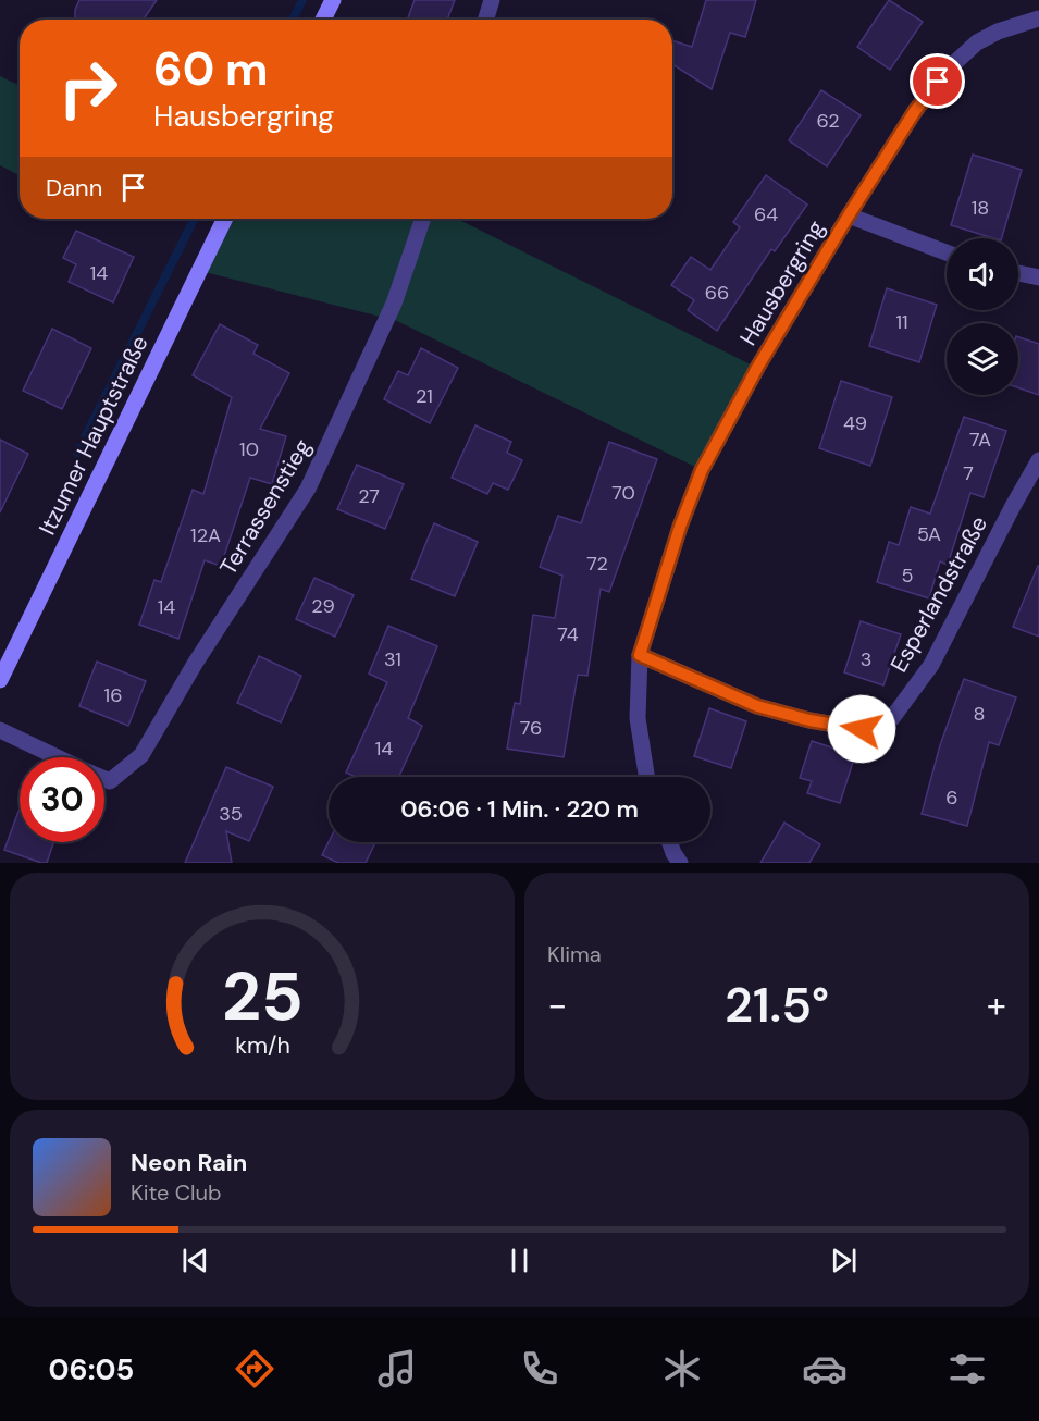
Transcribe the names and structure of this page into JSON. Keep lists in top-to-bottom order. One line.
{"streets":{"main road":["Itzumer Hauptstraße"],"street":["Hausbergring","Terrassenstieg","Esperlandstraße"]},"crossings":[["Hausbergring","Esperlandstraße"]],"house_numbers":["62","18","64","14","66","11","21","49","7A","10","7","70","27","5A","12A","72","5","29","14","74","31","3","16","8","76","14","6","35"],"page":{"turn":["60 m","Hausbergring"],"then":"Dann","limit":"30","trip":"06:06 · 1 Min. · 220 m","tile":"Klima","heat":["−","21.5°","+"],"song":["Neon Rain","Kite Club"],"tabs":"06:05","gauge":["25","km/h"]}}
